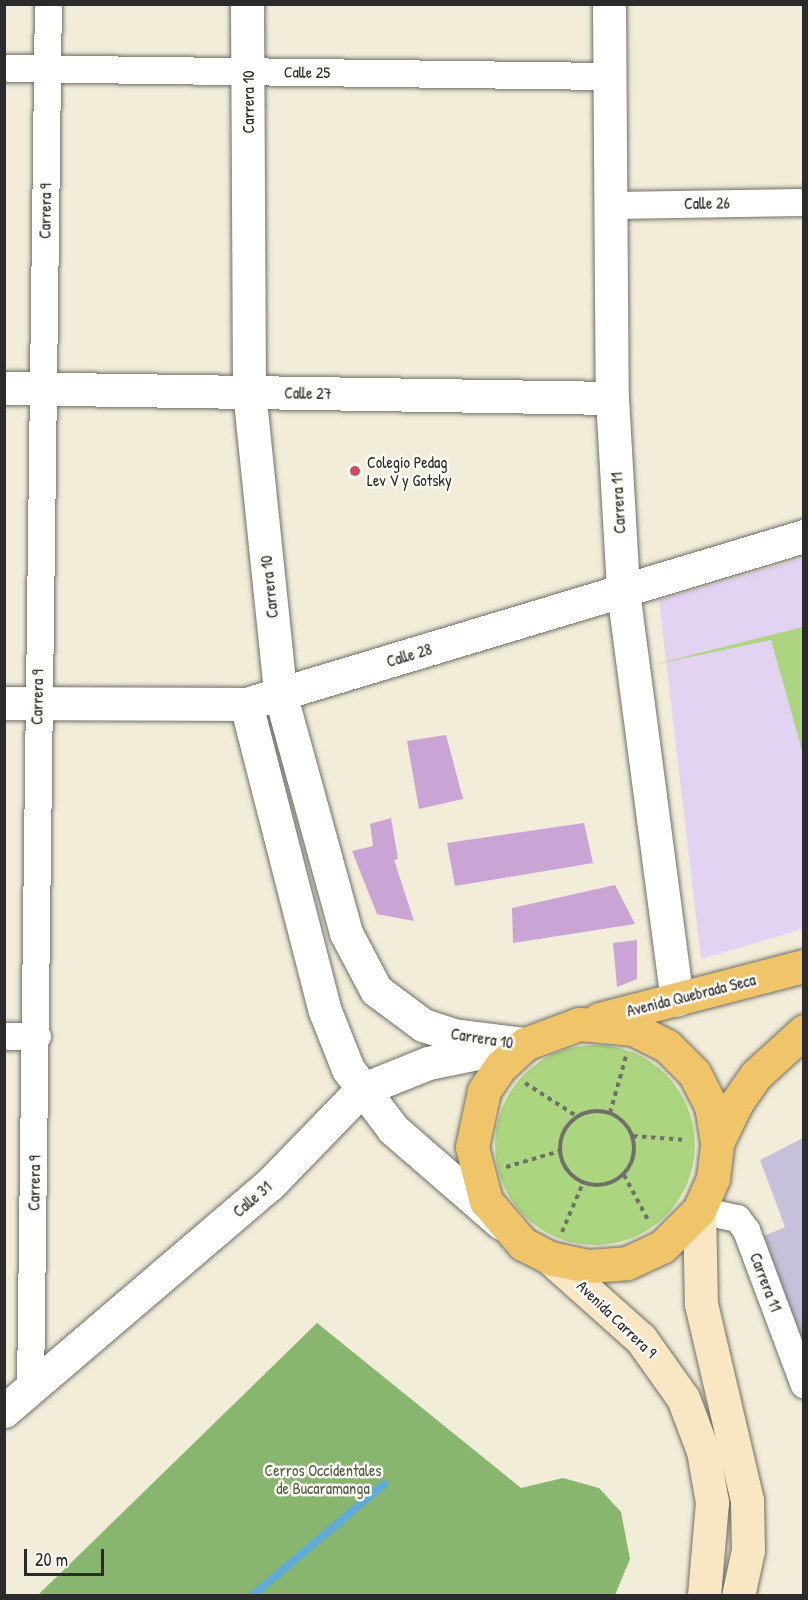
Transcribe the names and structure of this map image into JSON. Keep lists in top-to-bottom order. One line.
{"streets":{"main road":["Avenida Quebrada Seca","Avenida Carrera 9"],"street":["Calle 25","Carrera 10","Calle 26","Carrera 9","Calle 27","Carrera 11","Calle 28","Calle 31"]},"crossings":[["Calle 25","Carrera 10"],["Calle 25","Carrera 9"],["Calle 25","Carrera 11"],["Carrera 10","Calle 27"],["Carrera 10","Calle 28"],["Carrera 10","Avenida Quebrada Seca"],["Carrera 10","Calle 31"],["Calle 26","Carrera 11"],["Carrera 9","Calle 27"],["Carrera 9","Calle 28"],["Carrera 9","Calle 31"],["Calle 27","Carrera 11"],["Carrera 11","Calle 28"],["Carrera 11","Avenida Quebrada Seca"],["Avenida Quebrada Seca","Calle 31"]],"parks":["Cerros Occidentales de Bucaramanga"],"places":["Colegio Pedag Lev V y Gotsky"],"scale_bar":"20 m"}
